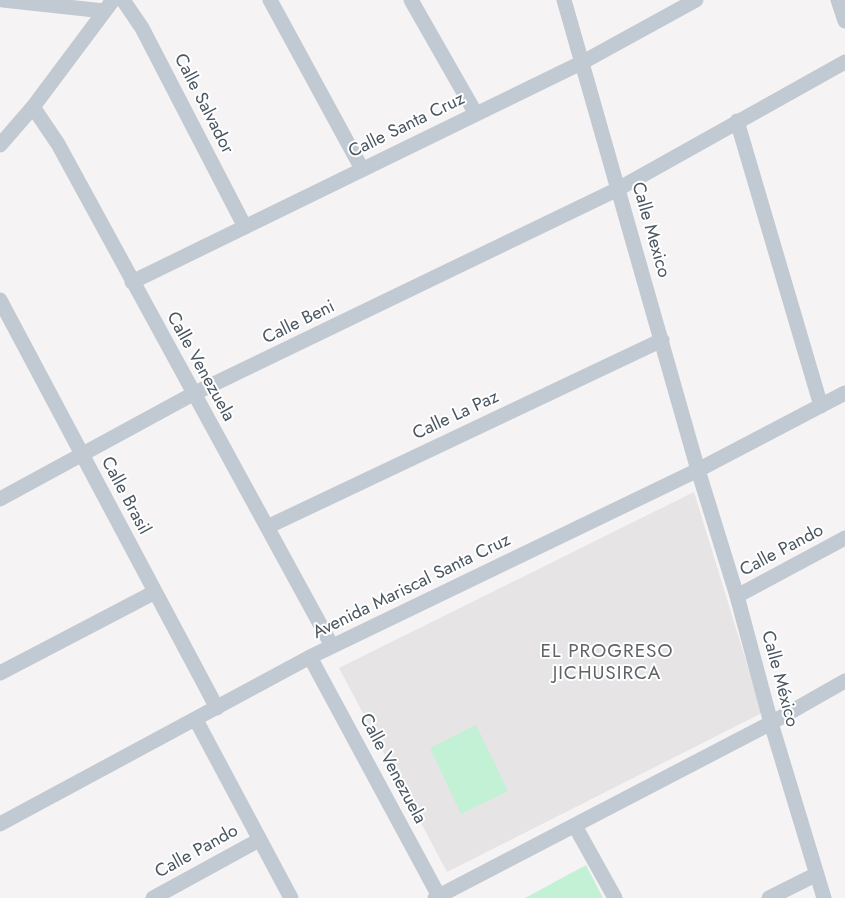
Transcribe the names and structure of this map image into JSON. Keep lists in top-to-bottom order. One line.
{"streets":{"street":["Calle Salvador","Calle Santa Cruz","Calle Mexico","Calle Beni","Calle Venezuela","Calle La Paz","Calle Brasil","Calle Pando","Avenida Mariscal Santa Cruz","Calle México"]},"crossings":[["Calle Salvador","Calle Santa Cruz"],["Calle Santa Cruz","Calle Mexico"],["Calle Santa Cruz","Calle Venezuela"],["Calle Mexico","Calle Beni"],["Calle Mexico","Calle La Paz"],["Calle Mexico","Avenida Mariscal Santa Cruz"],["Calle Mexico","Calle México"],["Calle Beni","Calle Venezuela"],["Calle Beni","Calle Brasil"],["Calle Venezuela","Calle La Paz"],["Calle Venezuela","Avenida Mariscal Santa Cruz"],["Calle Brasil","Avenida Mariscal Santa Cruz"],["Calle Pando","Calle México"],["Avenida Mariscal Santa Cruz","Calle México"]],"districts":["EL PROGRESO JICHUSIRCA"]}
